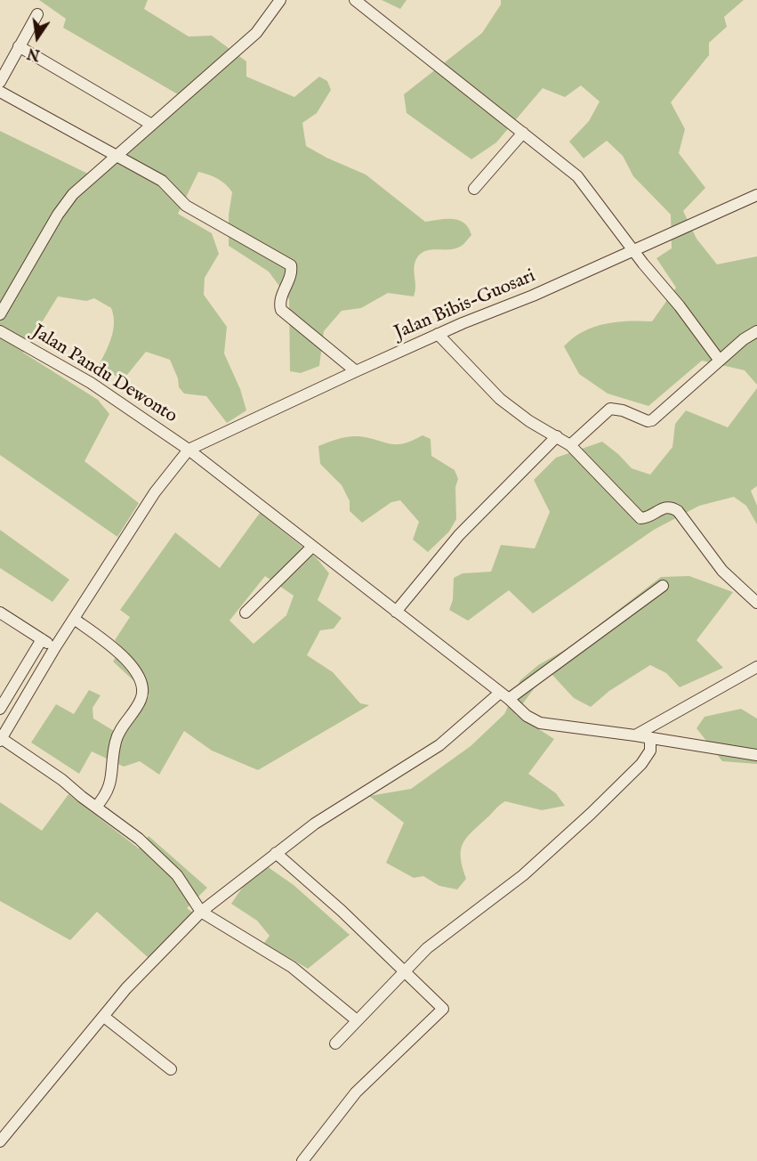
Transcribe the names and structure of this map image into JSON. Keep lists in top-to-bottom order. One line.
{"streets":{"street":["Jalan Bibis-Guosari","Jalan Pandu Dewonto"]},"crossings":[["Jalan Bibis-Guosari","Jalan Pandu Dewonto"]],"north":"bottom"}
